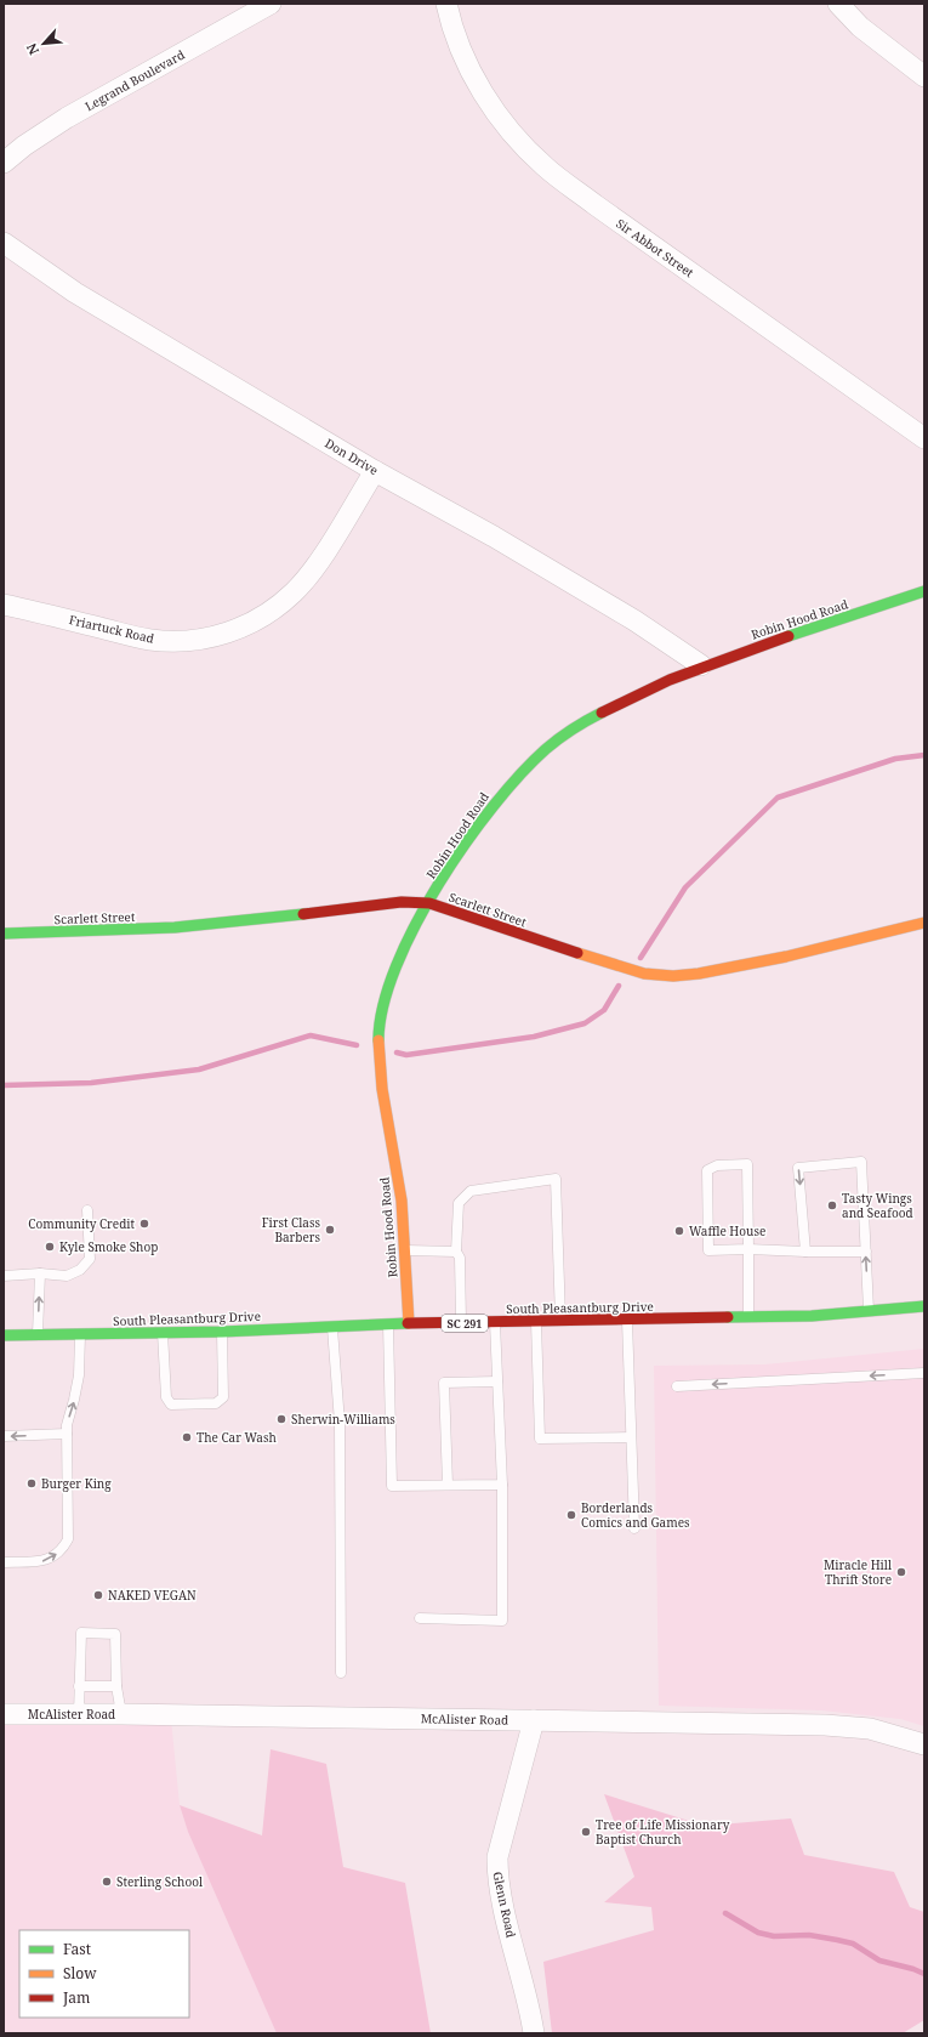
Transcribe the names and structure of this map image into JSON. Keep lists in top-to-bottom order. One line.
{"streets":{"street":["Legrand Boulevard","Sir Abbot Street","Don Drive","Robin Hood Road","Friartuck Road","Scarlett Street","South Pleasantburg Drive","SC 291","McAlister Road","Glenn Road"]},"crossings":[["Don Drive","Robin Hood Road"],["Don Drive","Friartuck Road"],["Robin Hood Road","Scarlett Street"],["Robin Hood Road","South Pleasantburg Drive"],["McAlister Road","Glenn Road"]],"places":["Tasty Wings and Seafood","Community Credit","First Class Barbers","Waffle House","Kyle Smoke Shop","Sherwin-Williams","The Car Wash","Burger King","Borderlands Comics and Games","Miracle Hill Thrift Store","NAKED VEGAN","Tree of Life Missionary Baptist Church","Sterling School"],"legend":["Fast","Slow","Jam"],"north":"bottom left"}
